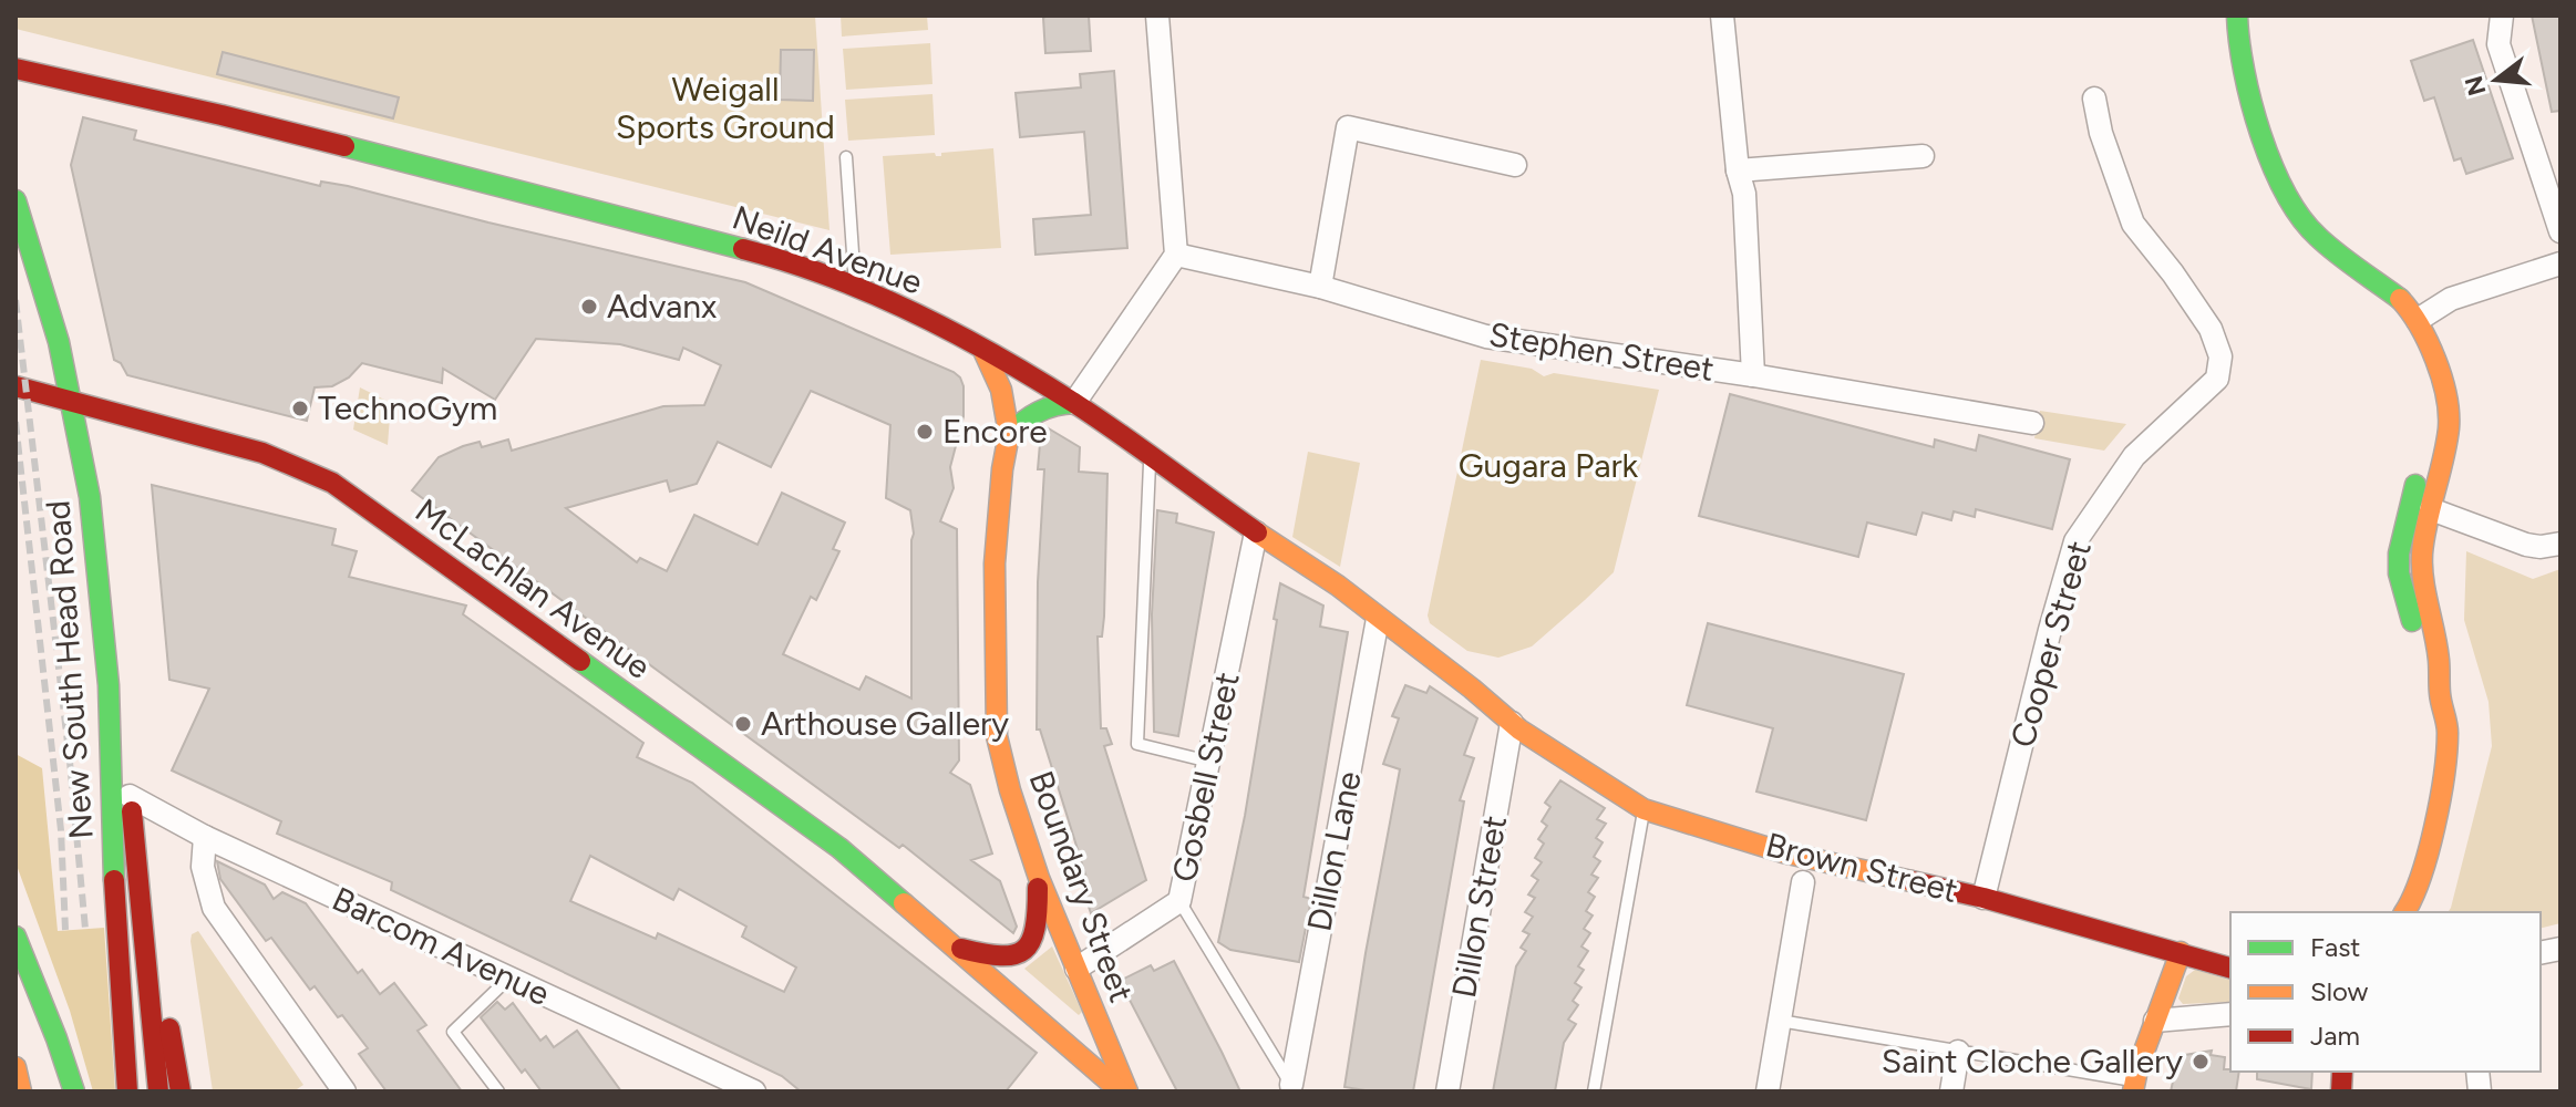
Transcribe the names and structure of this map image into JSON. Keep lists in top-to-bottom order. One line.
{"streets":{"main road":["Neild Avenue","McLachlan Avenue","New South Head Road","Brown Street","Boundary Street"],"street":["Stephen Street","Cooper Street","Gosbell Street","Dillon Lane","Dillon Street","Barcom Avenue"]},"crossings":[["Neild Avenue","Gosbell Street"],["Neild Avenue","Dillon Lane"],["Neild Avenue","Brown Street"],["Neild Avenue","Boundary Street"],["Neild Avenue","Dillon Street"],["McLachlan Avenue","New South Head Road"],["McLachlan Avenue","Boundary Street"],["Cooper Street","Brown Street"],["Gosbell Street","Boundary Street"],["Brown Street","Dillon Street"]],"parks":["Weigall Sports Ground","Gugara Park"],"places":["Advanx","TechnoGym","Encore","Arthouse Gallery","Saint Cloche Gallery"],"legend":["Fast","Slow","Jam"],"north":"left"}
